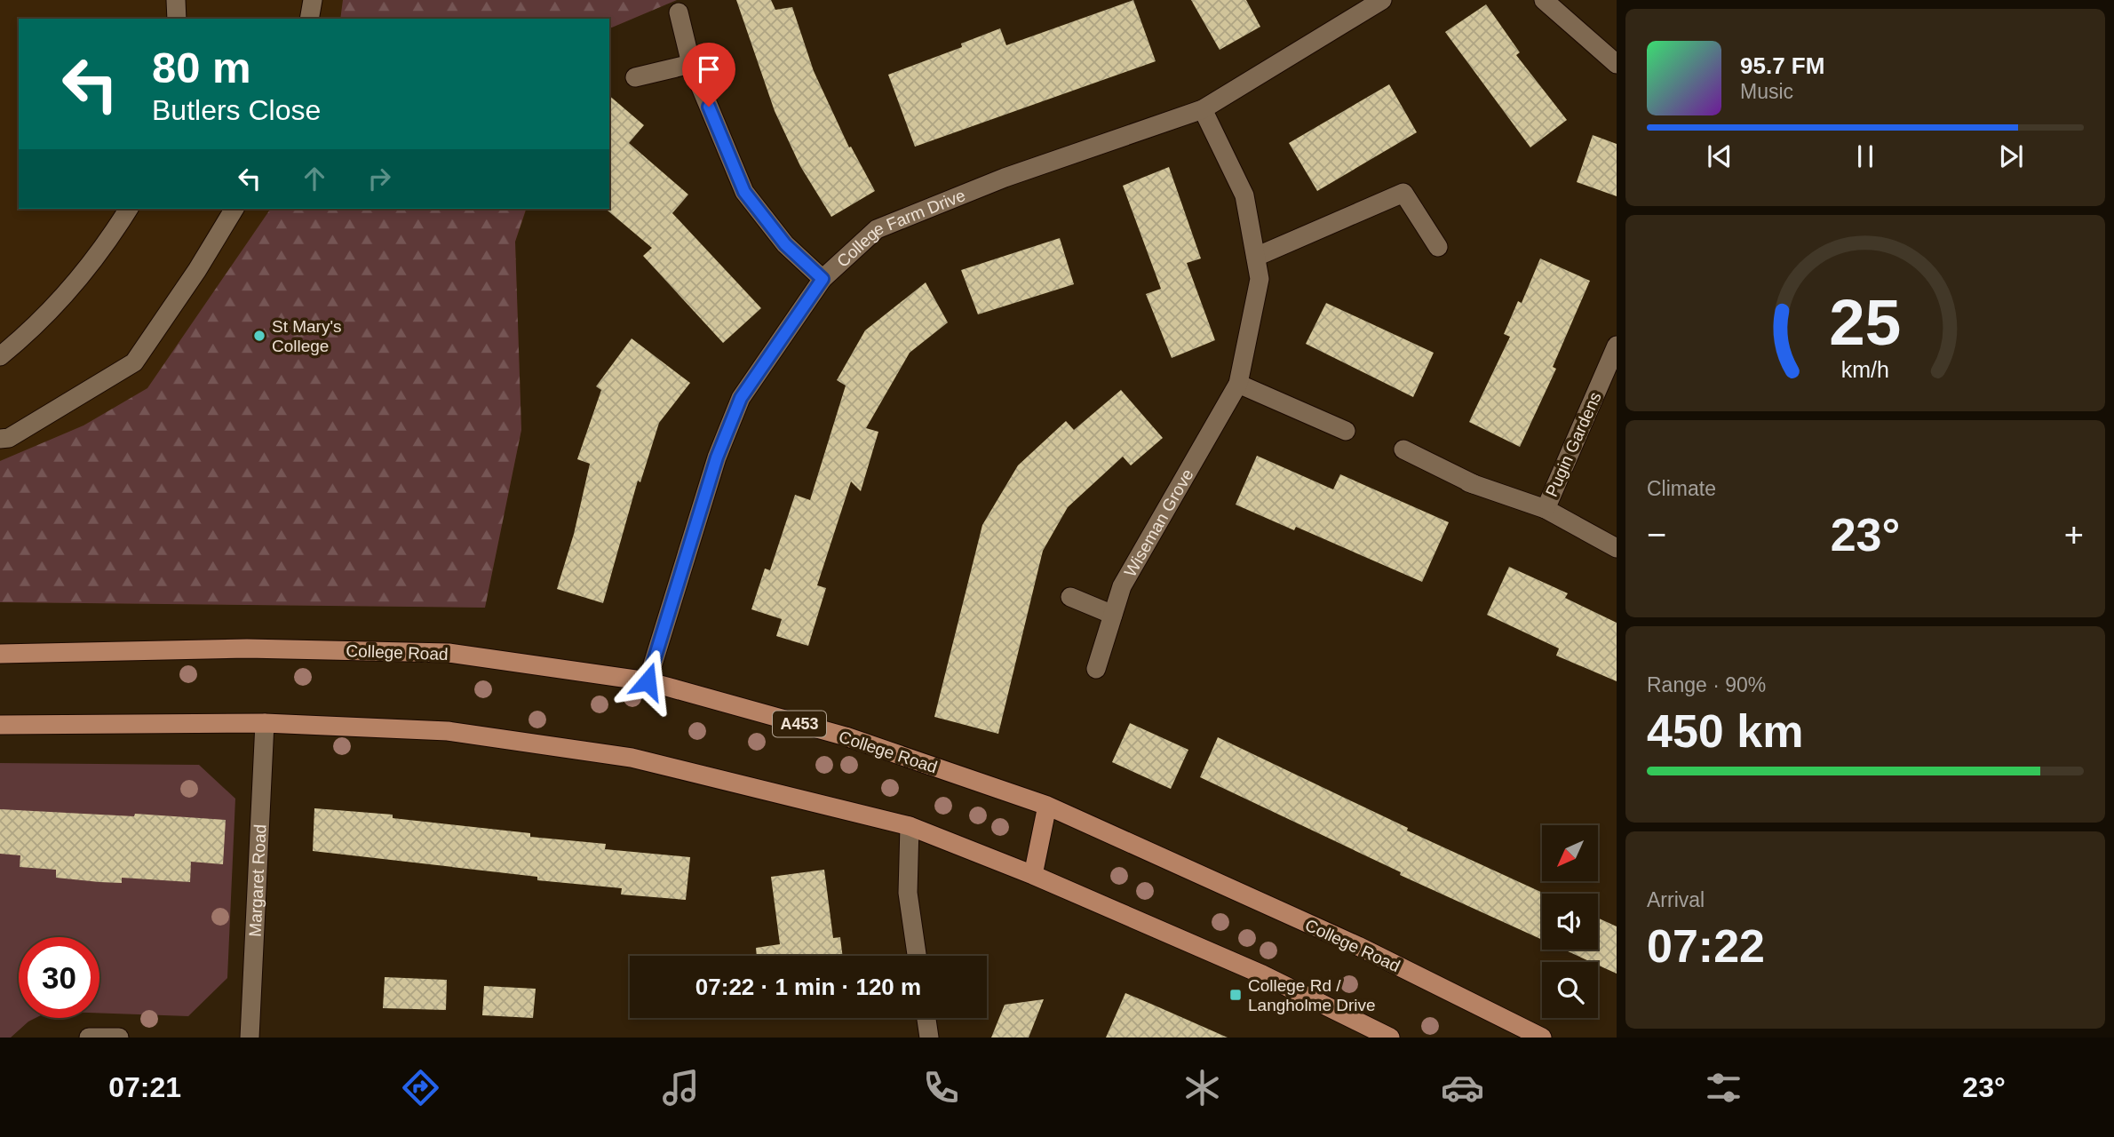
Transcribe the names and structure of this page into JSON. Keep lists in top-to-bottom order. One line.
{"streets":{"main road":["College Road","A453"],"street":["College Farm Drive","Pugin Gardens","Wiseman Grove","Margaret Road"]},"crossings":[["College Farm Drive","Wiseman Grove"],["College Farm Drive","College Road"]],"places":{"other":["St Mary's College"],"transit":["College Rd / Langholme Drive"]},"north":"bottom left","page":{"turn":["80 m","Butlers Close"],"song":["95.7 FM","Music"],"tile":["Climate",["Range · 90%","450 km"],["Arrival","07:22"]],"heat":["−","23°","+"],"limit":"30","trip":"07:22 · 1 min · 120 m","tabs":["07:21","23°"],"gauge":["25","km/h"]}}
